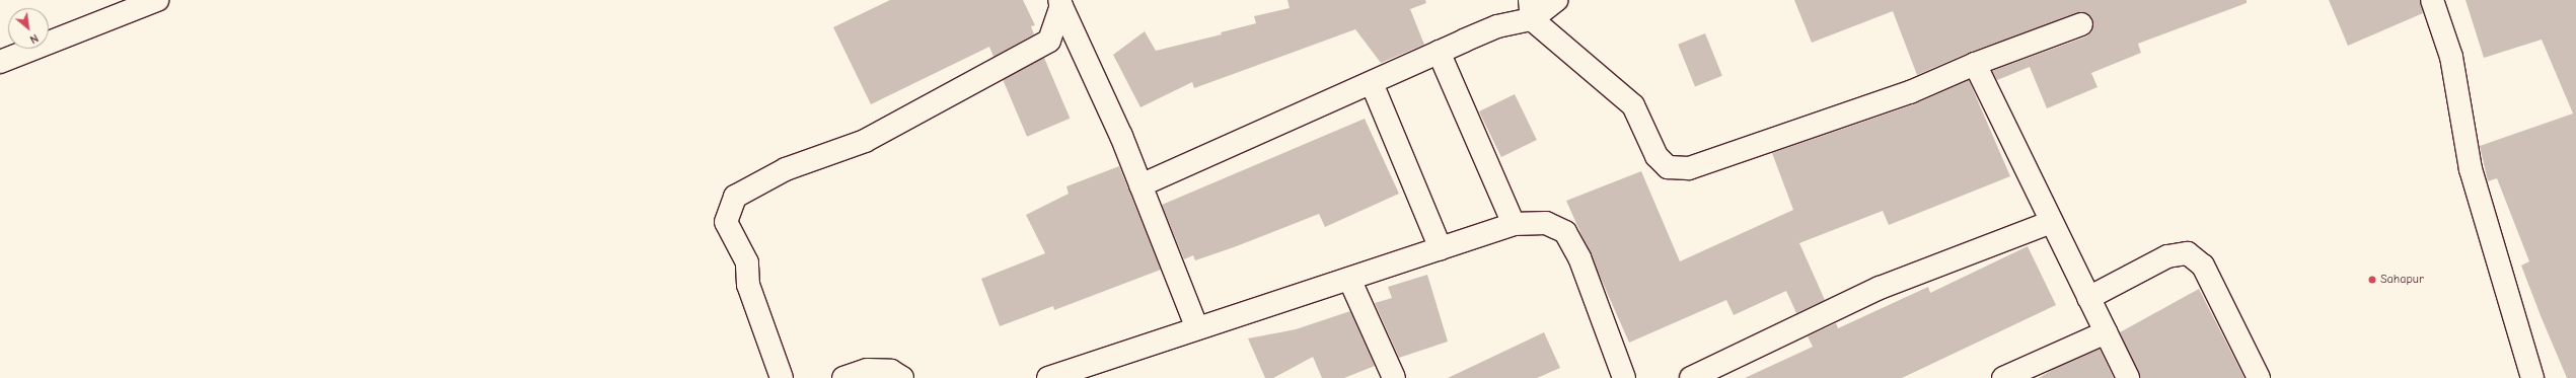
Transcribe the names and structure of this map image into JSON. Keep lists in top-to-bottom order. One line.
{"places":["Sahapur"],"north":"bottom right"}
